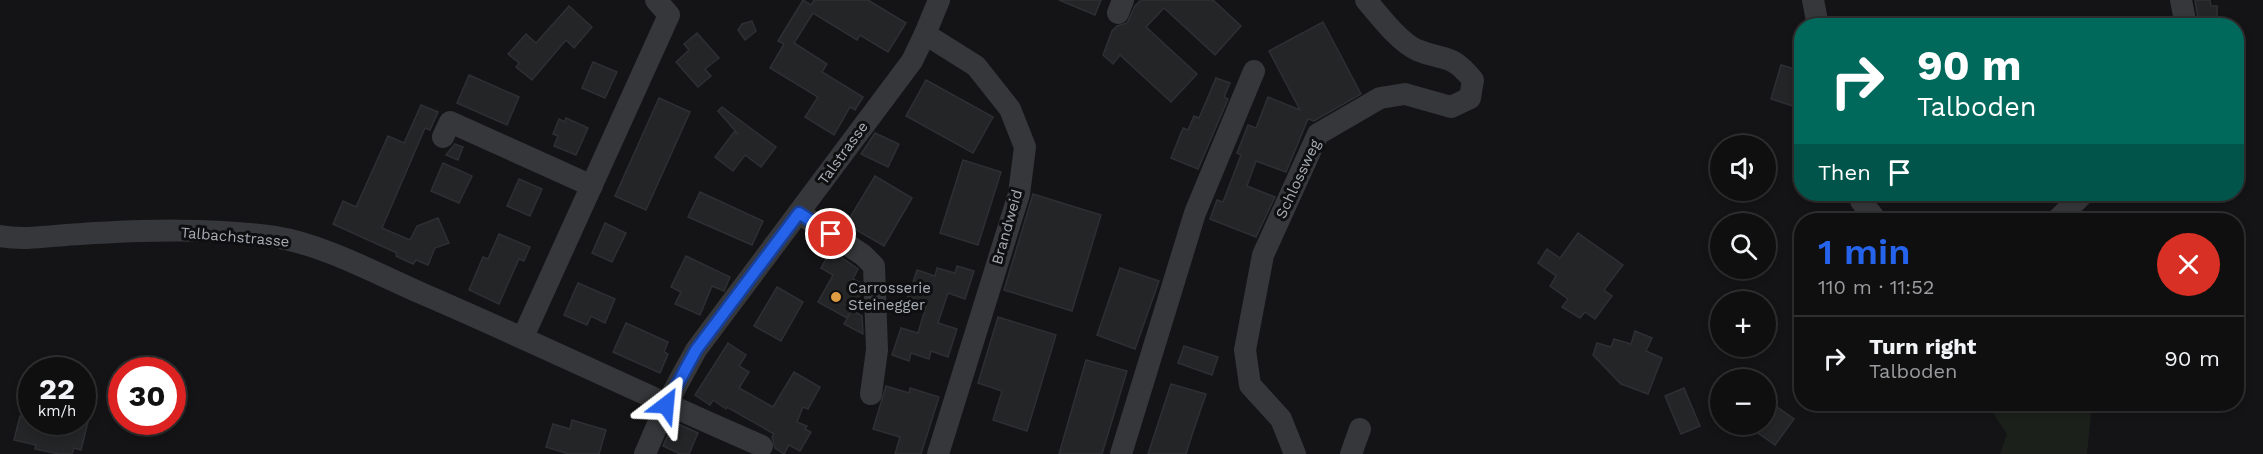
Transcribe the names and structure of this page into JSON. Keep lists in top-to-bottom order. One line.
{"streets":{"street":["Talstrasse","Schlossweg","Brandweid","Talbachstrasse"]},"crossings":[["Talstrasse","Brandweid"],["Talstrasse","Talbachstrasse"]],"places":["Carrosserie Steinegger"],"page":{"turn":["90 m","Talboden"],"map_buttons":["+","−"],"then":"Then","heading":["1 min","110 m · 11:52"],"list":[{"name":"Turn right","note":"Talboden","value":"90 m"}],"speed":"22 km/h","limit":"30"}}
